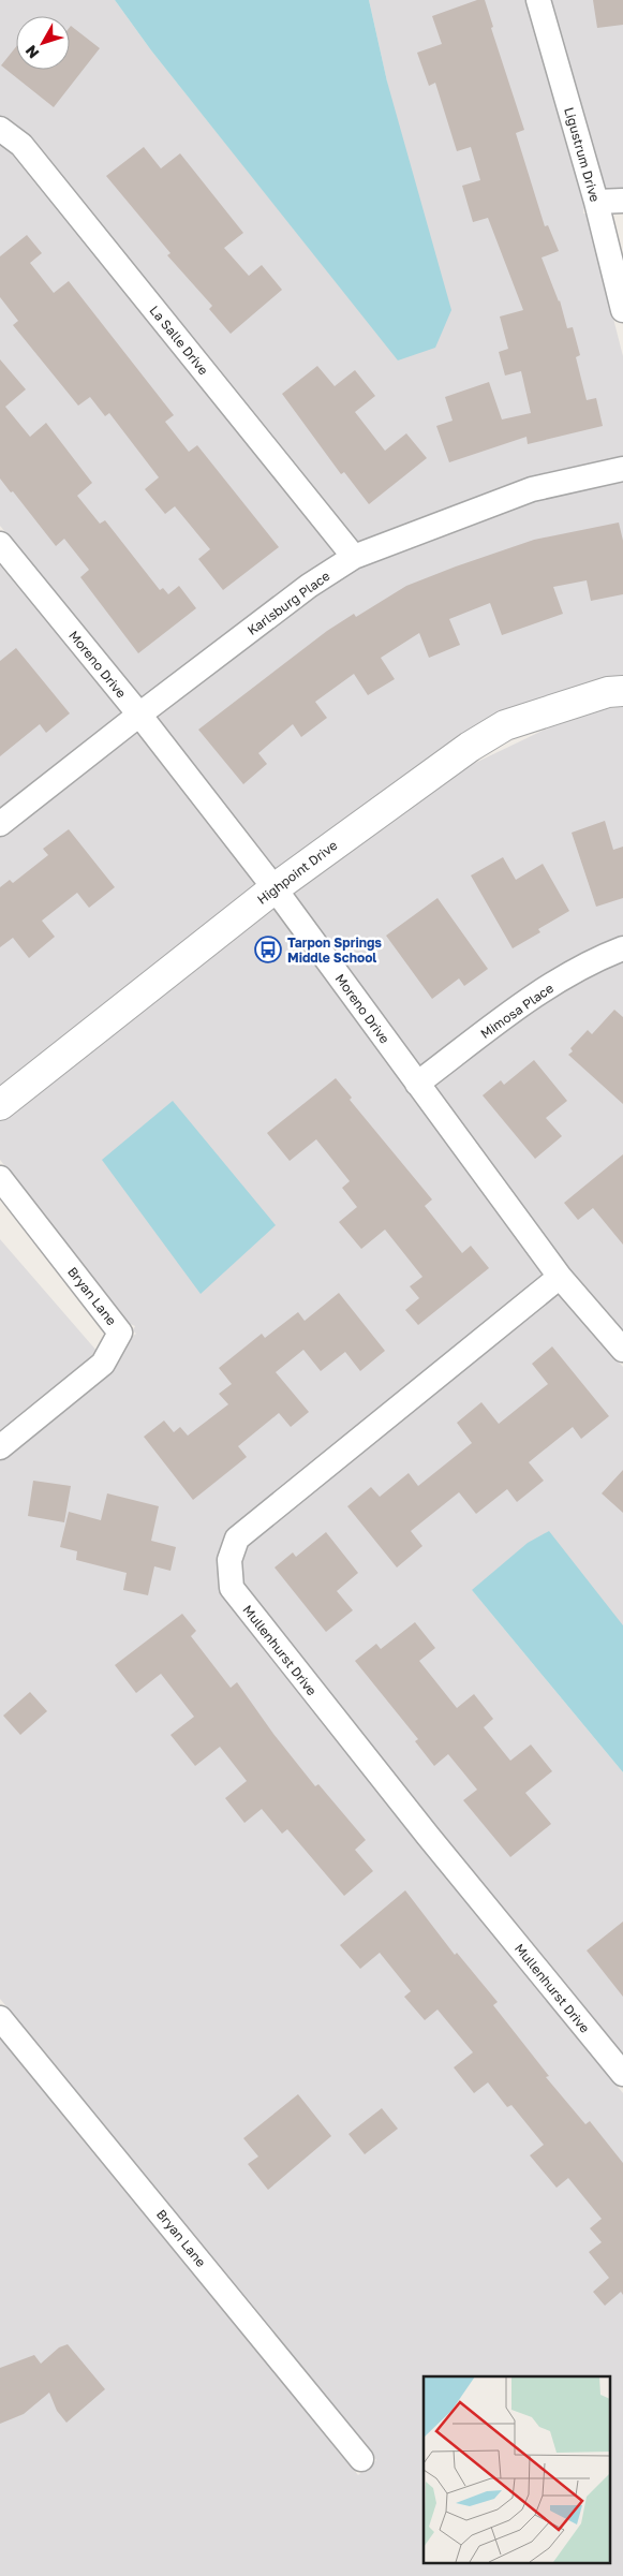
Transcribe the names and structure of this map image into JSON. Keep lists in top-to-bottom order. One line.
{"streets":{"street":["Ligustrum Drive","La Salle Drive","Karlsburg Place","Moreno Drive","Highpoint Drive","Mimosa Place","Bryan Lane","Mullenhurst Drive"]},"crossings":[["La Salle Drive","Karlsburg Place"],["Karlsburg Place","Moreno Drive"],["Moreno Drive","Highpoint Drive"],["Moreno Drive","Mimosa Place"],["Moreno Drive","Mullenhurst Drive"]],"places":{"bus stop":["Tarpon Springs Middle School"]},"north":"bottom left"}
